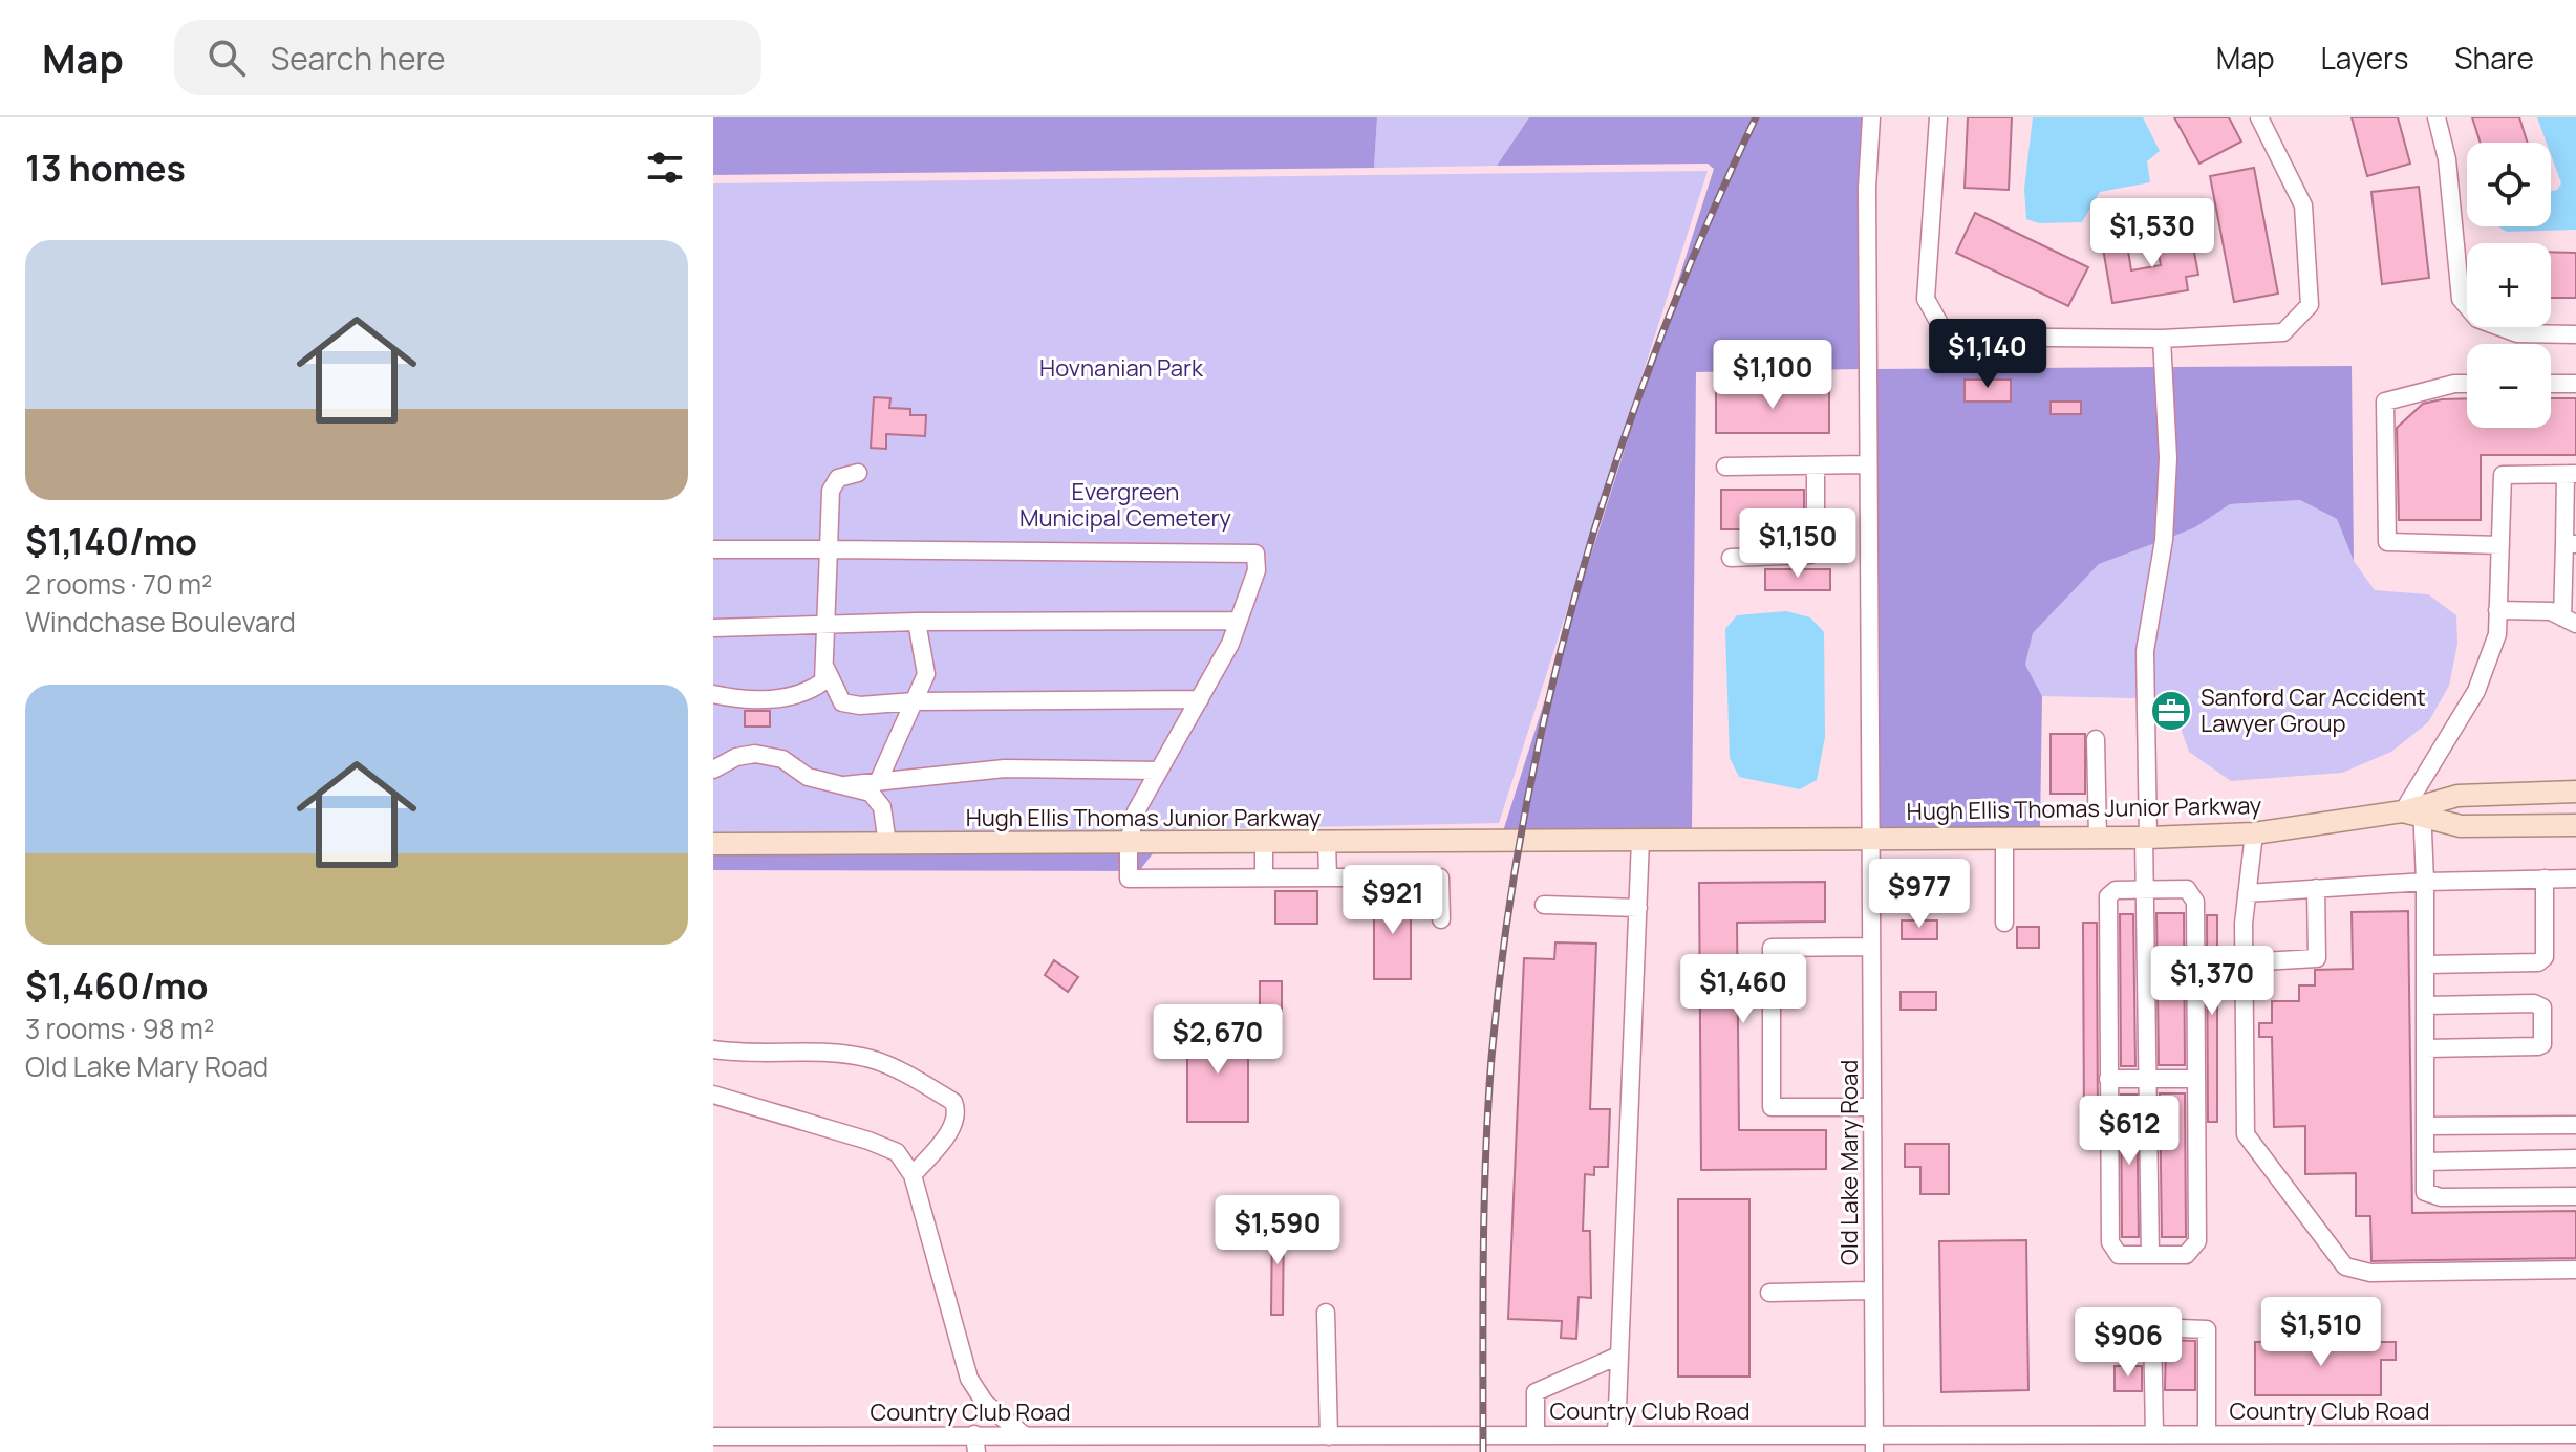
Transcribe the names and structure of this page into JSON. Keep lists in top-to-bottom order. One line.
{"streets":{"main road":["Hugh Ellis Thomas Junior Parkway"],"street":["Old Lake Mary Road","Country Club Road"]},"crossings":[["Hugh Ellis Thomas Junior Parkway","Old Lake Mary Road"],["Old Lake Mary Road","Country Club Road"]],"parks":["Hovnanian Park","Evergreen Municipal Cemetery"],"places":{"office":["Sanford Car Accident Lawyer Group"]},"page":{"header":"Map","search":"Search here","nav":["Map","Layers","Share"],"heading":"13 homes","map_buttons":["+","−"],"price":["$1,530","$1,140","$1,100","$1,150","$977","$921","$1,370","$1,460","$2,670","$612","$1,590","$1,510","$906"],"list":[{"name":"$1,140/mo","note":"2 rooms · 70 m² · Windchase Boulevard"},{"name":"$1,460/mo","note":"3 rooms · 98 m² · Old Lake Mary Road"}]}}
